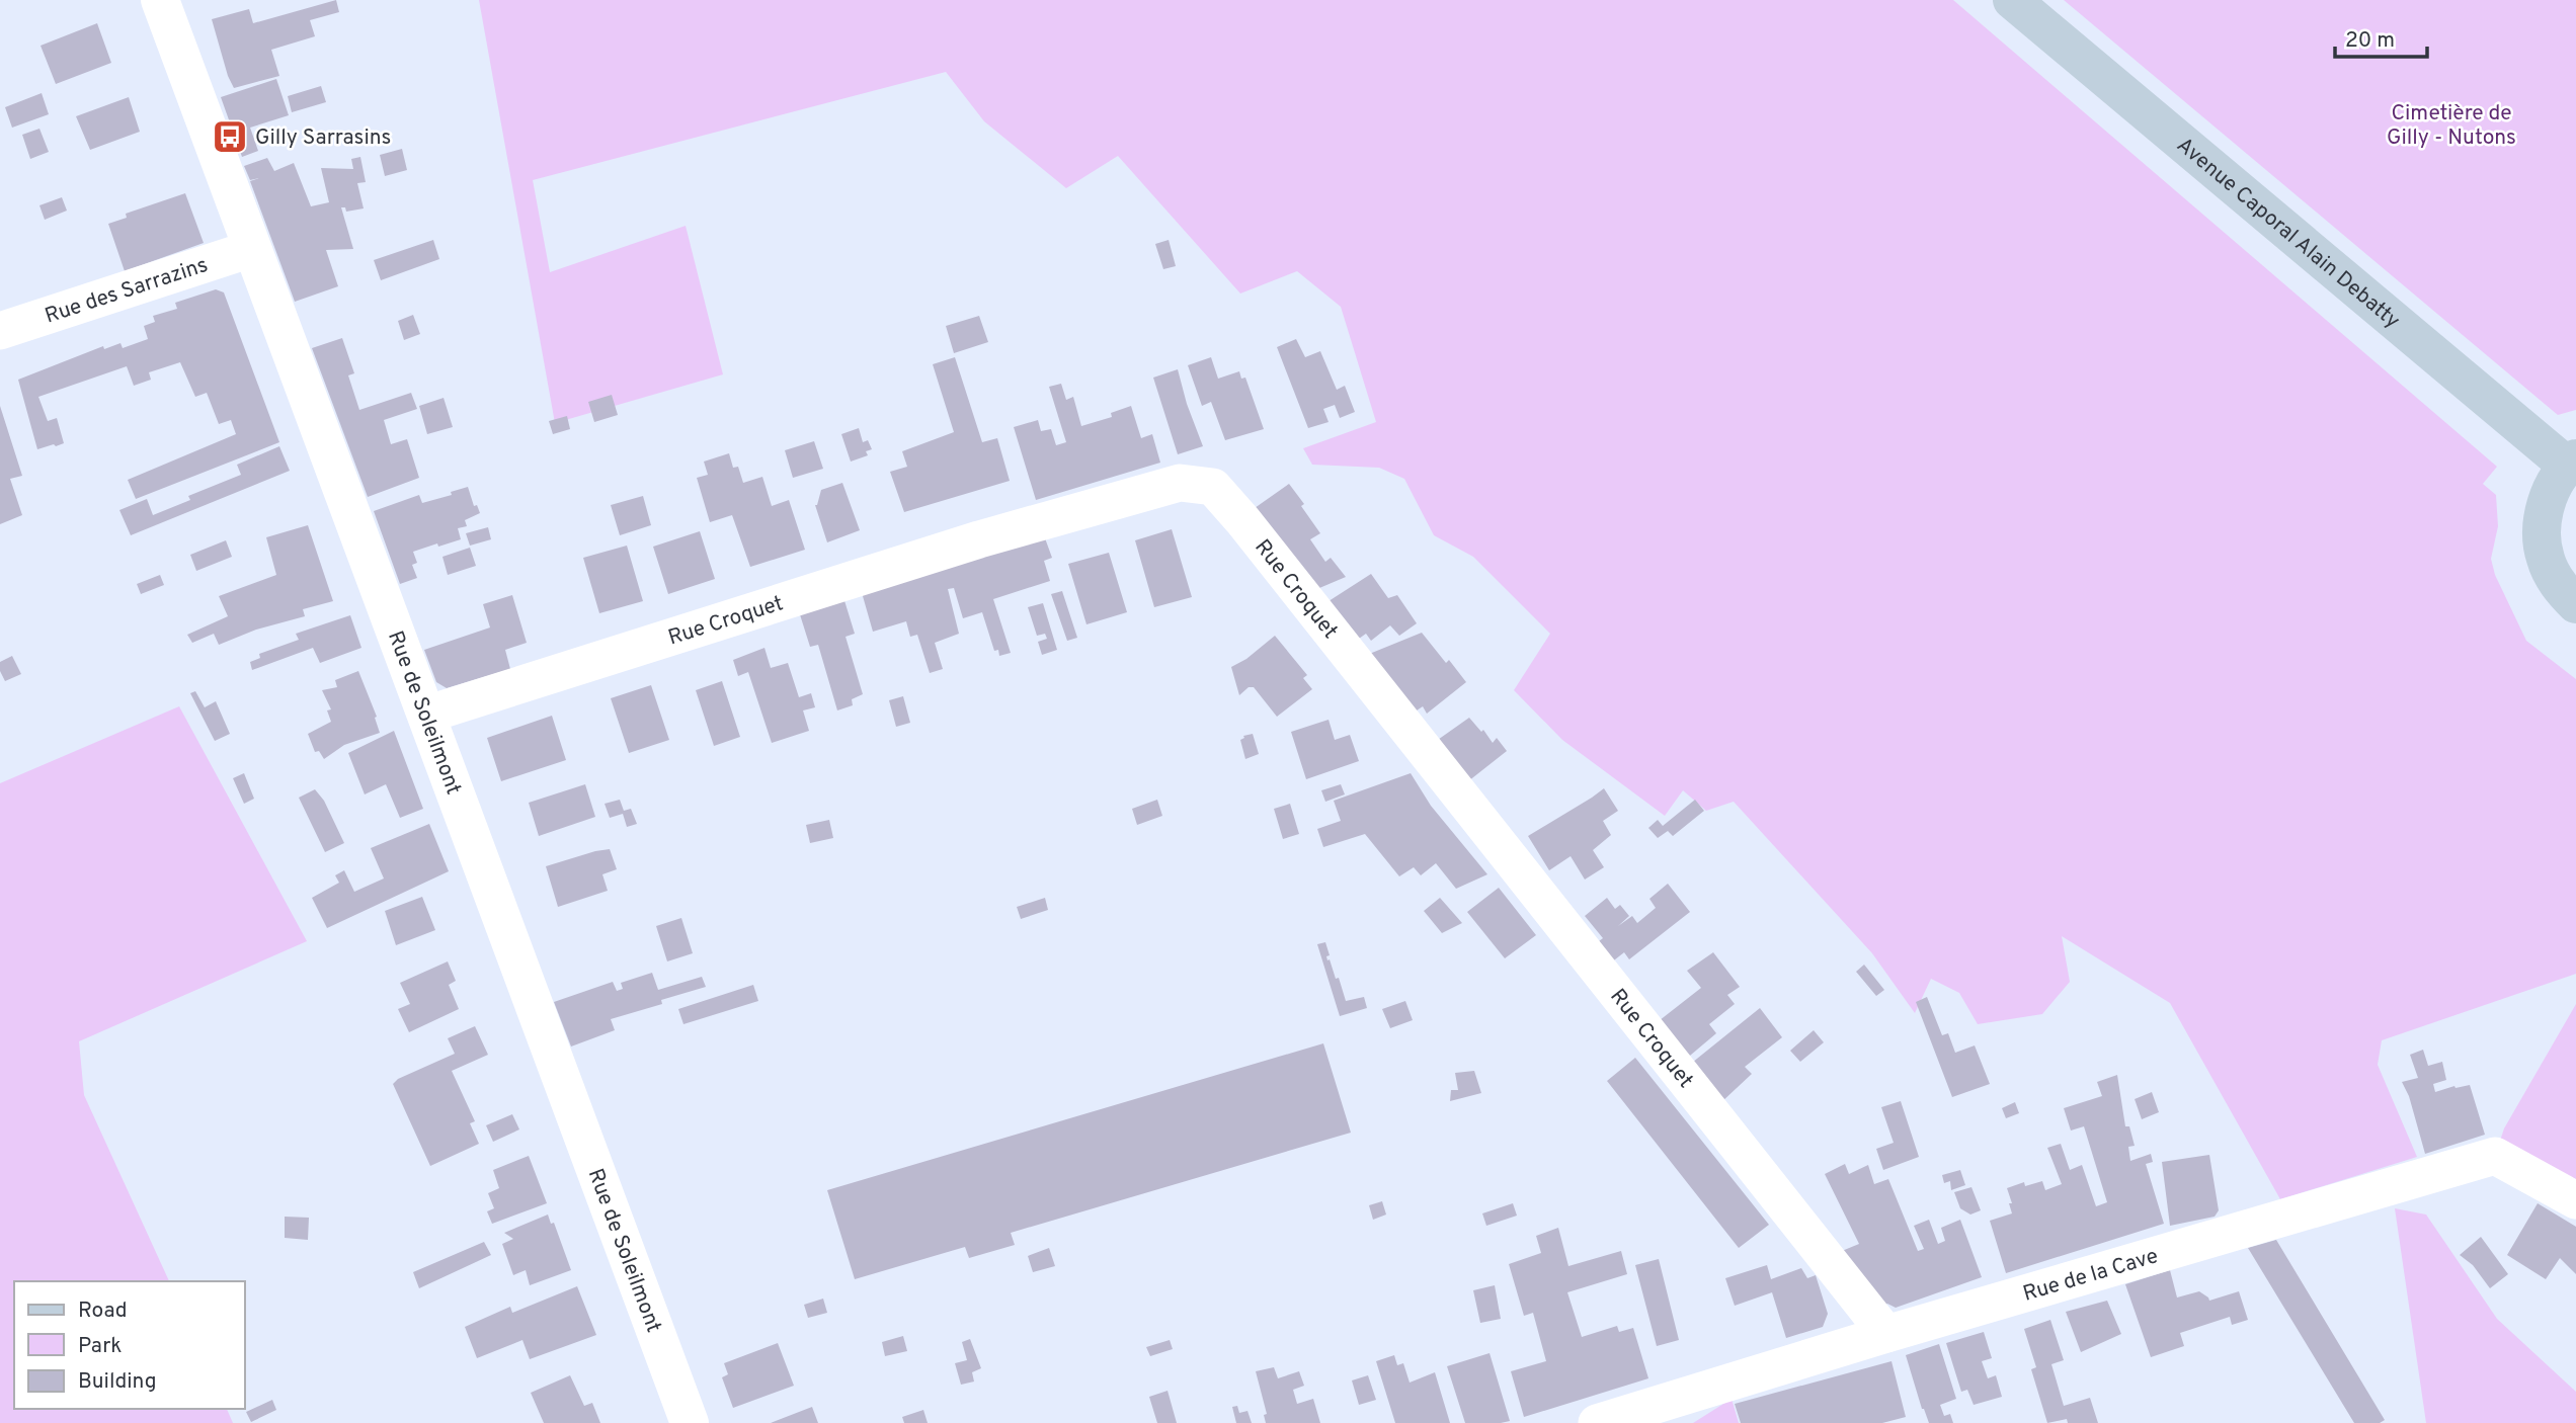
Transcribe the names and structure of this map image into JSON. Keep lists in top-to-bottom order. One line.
{"streets":{"main road":["Avenue Caporal Alain Debatty"],"street":["Rue des Sarrazins","Rue Croquet","Rue de Soleilmont","Rue de la Cave"]},"crossings":[["Rue des Sarrazins","Rue de Soleilmont"],["Rue Croquet","Rue de Soleilmont"],["Rue Croquet","Rue de la Cave"]],"parks":["Cimetière de Gilly - Nutons"],"places":{"bus stop":["Gilly Sarrasins"]},"legend":["Road","Park","Building"],"scale_bar":"20 m"}
